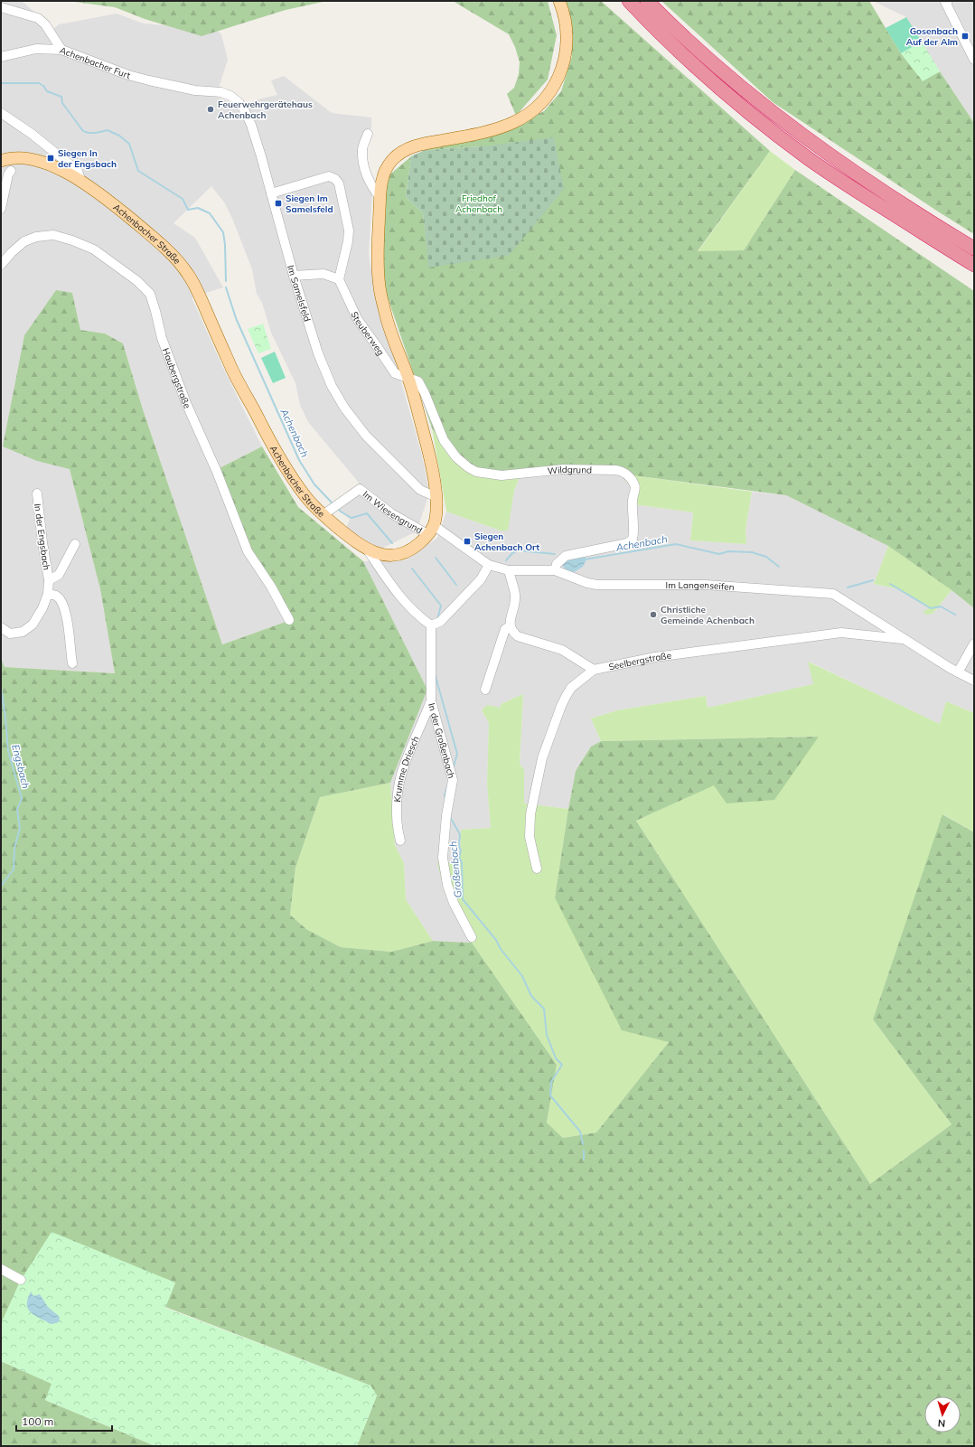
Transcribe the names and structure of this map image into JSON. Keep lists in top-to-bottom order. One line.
{"streets":{"main road":["Achenbacher Straße"],"street":["Achenbacher Furt","Im Samelsfeld","Steuberweg","Haubergstraße","Wildgrund","Im Wiesengrund","In der Engsbach","Im Langenseifen","Seelbergstraße","In der Großenbach","Krumme Driesch"]},"crossings":[["Achenbacher Furt","Im Samelsfeld"],["Achenbacher Straße","Im Samelsfeld"],["Achenbacher Straße","Steuberweg"],["Achenbacher Straße","Wildgrund"],["Achenbacher Straße","Im Wiesengrund"],["Achenbacher Straße","Im Langenseifen"],["Steuberweg","Wildgrund"],["Wildgrund","Im Langenseifen"],["Im Langenseifen","Seelbergstraße"],["In der Großenbach","Krumme Driesch"]],"water":["Achenbach","Engsbach","Großenbach"],"parks":["Friedhof Achenbach"],"places":{"transit":["Gosenbach Auf der Alm","Siegen In der Engsbach","Siegen Im Samelsfeld","Siegen Achenbach Ort"],"other":["Feuerwehrgerätehaus Achenbach","Christliche Gemeinde Achenbach"]},"scale_bar":"100 m","north":"bottom"}
